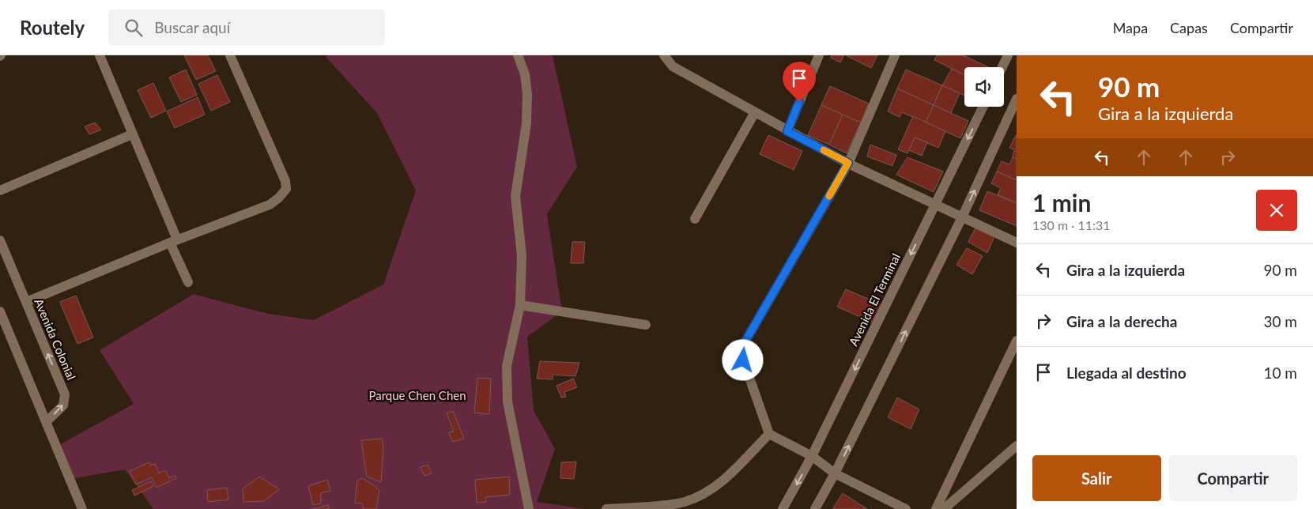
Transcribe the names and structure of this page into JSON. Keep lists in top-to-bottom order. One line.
{"streets":{"street":["Avenida El Terminal","Avenida Colonial"]},"parks":["Parque Chen Chen"],"page":{"header":"Routely","search":"Buscar aquí","nav":["Mapa","Capas","Compartir"],"turn":["90 m","Gira a la izquierda"],"heading":["1 min","130 m · 11:31"],"list":[{"name":"Gira a la izquierda","value":"90 m"},{"name":"Gira a la derecha","value":"30 m"},{"name":"Llegada al destino","value":"10 m"}],"buttons":["Salir","Compartir"]}}
